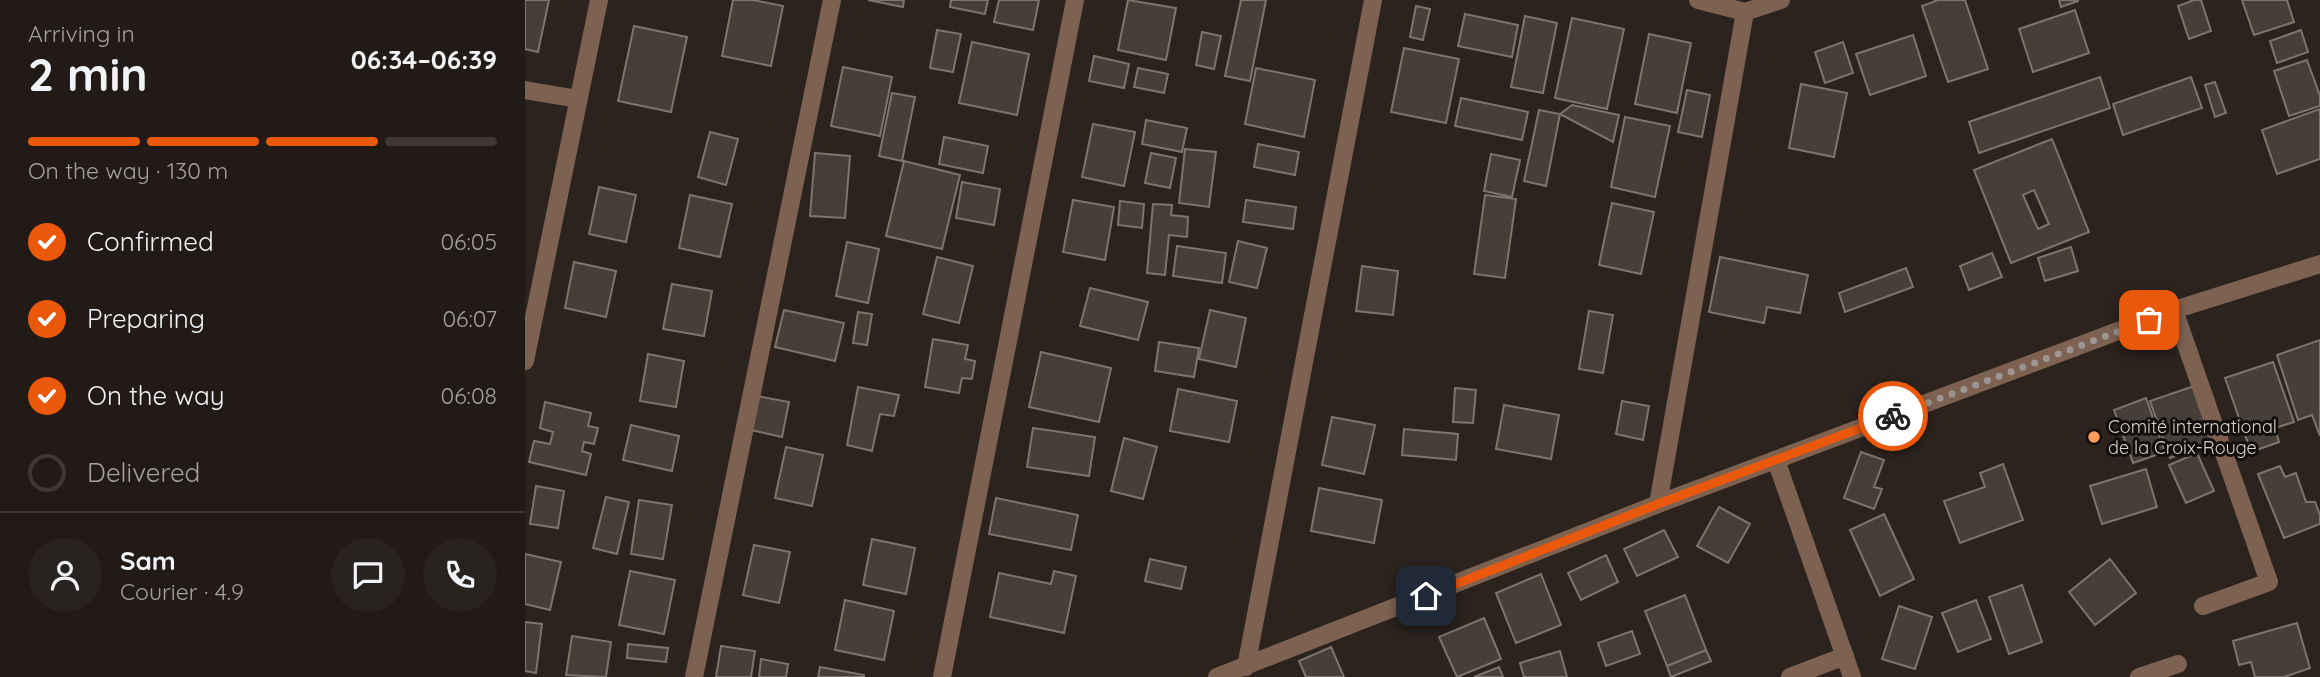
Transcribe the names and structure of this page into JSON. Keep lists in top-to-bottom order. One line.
{"places":["Comité international de la Croix-Rouge"],"page":{"heading":["2 min","Arriving in","06:34–06:39"],"panel":["Sam","Courier · 4.9"],"bar":"On the way · 130 m","list":[["Confirmed","06:05"],["Preparing","06:07"],["On the way","06:08"],"Delivered"]}}
